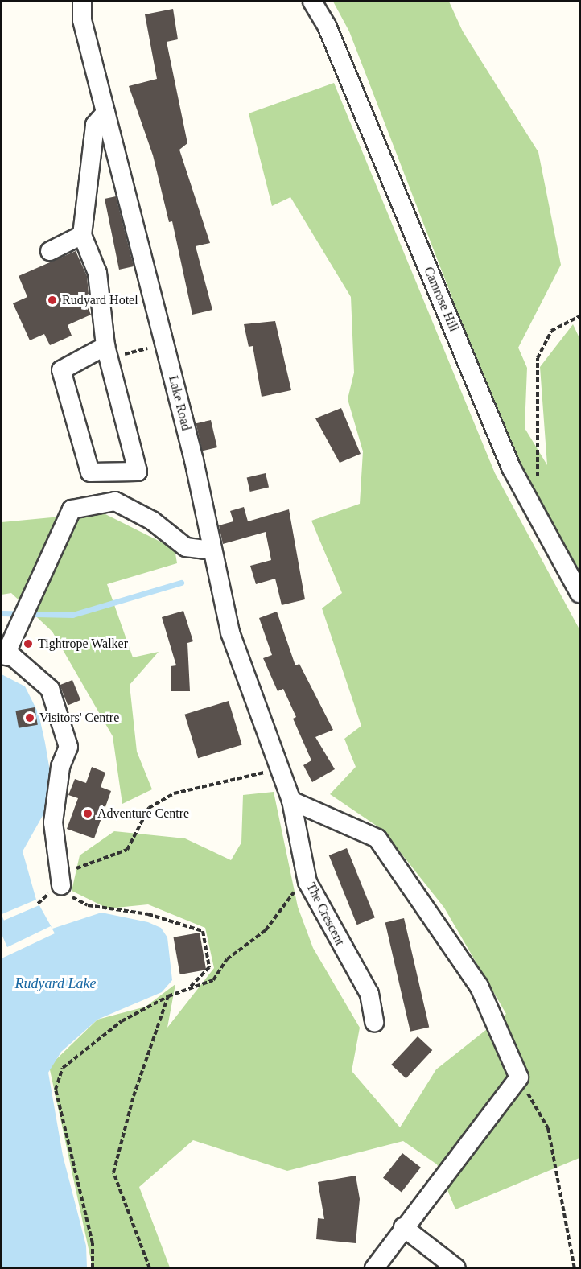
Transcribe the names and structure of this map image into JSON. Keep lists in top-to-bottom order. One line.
{"streets":{"street":["Camrose Hill","Lake Road","The Crescent"]},"crossings":[["Lake Road","The Crescent"]],"water":["Rudyard Lake"],"places":["Rudyard Hotel","Tightrope Walker","Visitors' Centre","Adventure Centre"]}
